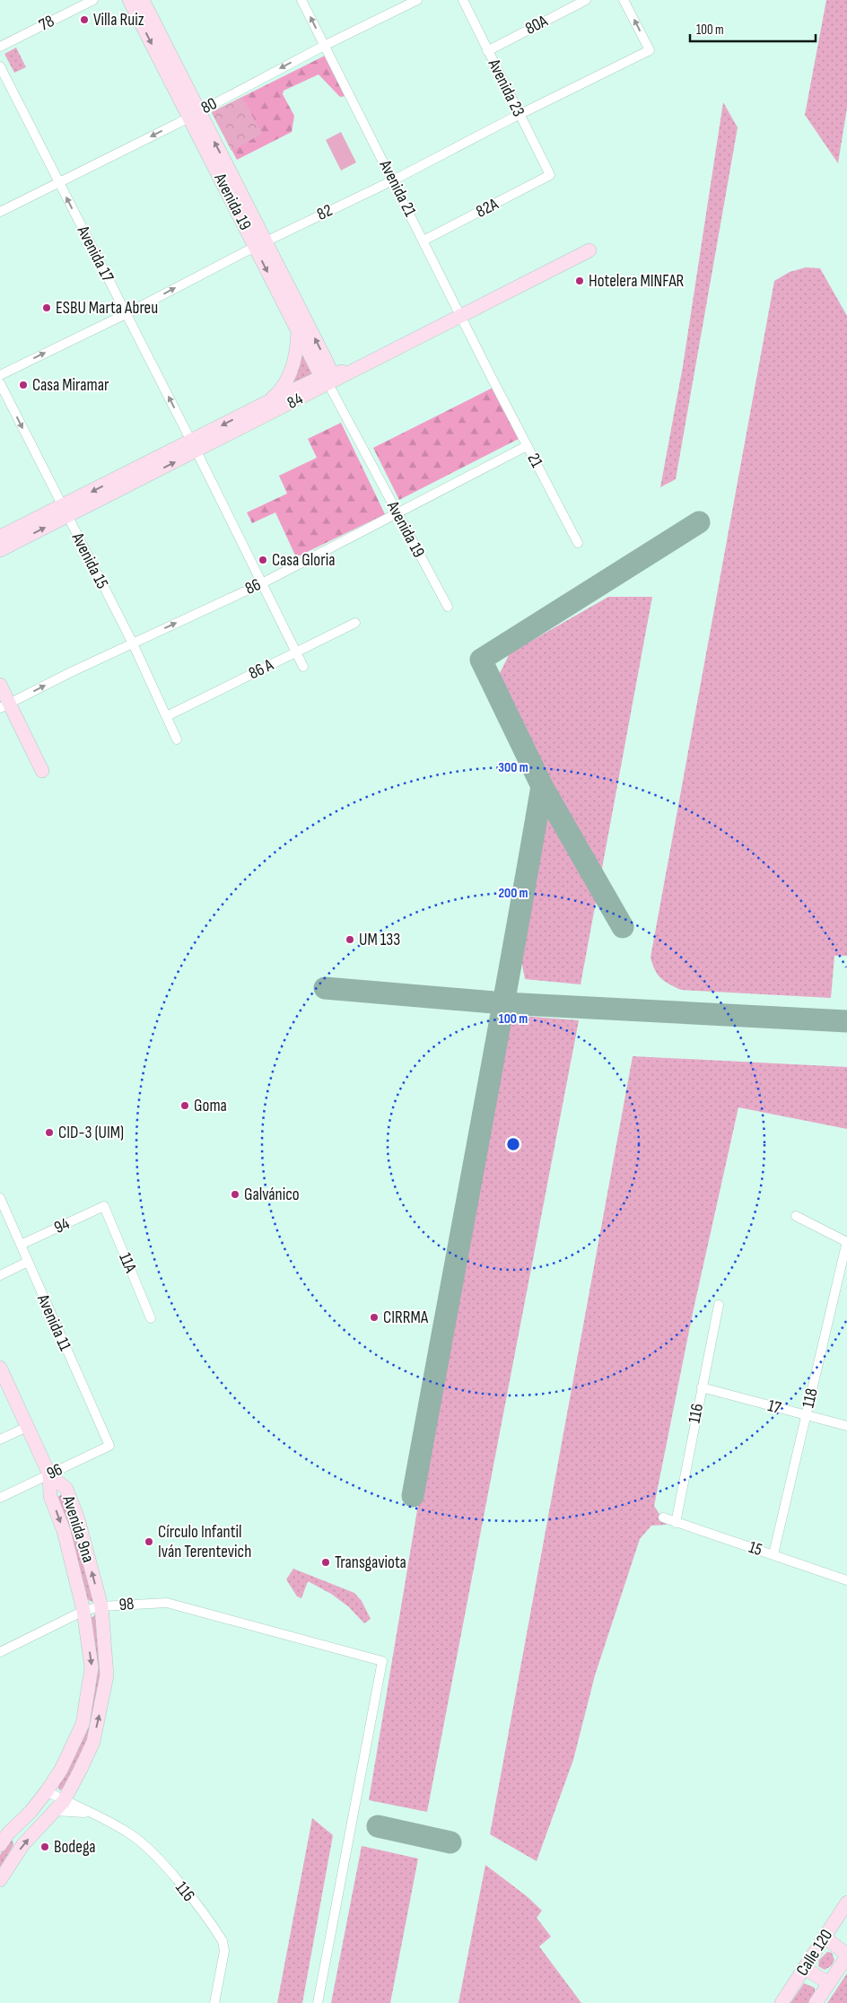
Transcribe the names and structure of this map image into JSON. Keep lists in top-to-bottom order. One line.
{"streets":{"main road":["Avenida 19","84","Avenida 9na","Calle 120"],"street":["78","80A","Avenida 23","80","Avenida 21","82A","82","Avenida 17","21","Avenida 15","86","86 A","94","11A","Avenida 11","118","17","116","96","15","98"]},"crossings":[["80A","Avenida 23"],["Avenida 23","82A"],["Avenida 23","82"],["80","Avenida 21"],["80","Avenida 19"],["80","Avenida 17"],["Avenida 21","82A"],["Avenida 21","82"],["Avenida 21","84"],["Avenida 21","21"],["Avenida 19","82"],["Avenida 19","84"],["Avenida 19","86"],["82","Avenida 17"],["Avenida 17","84"],["Avenida 17","86"],["Avenida 17","86 A"],["84","Avenida 15"],["21","86"],["Avenida 15","86"],["Avenida 15","86 A"],["94","11A"],["94","Avenida 11"],["Avenida 11","96"],["118","17"],["118","15"],["17","116"],["116","Avenida 9na"],["116","15"],["96","Avenida 9na"],["Avenida 9na","98"]],"one_way":["80","82","Avenida 17","Avenida 15","86"],"places":["Villa Ruiz","Hotelera MINFAR","ESBU Marta Abreu","Casa Miramar","Casa Gloria","UM 133","Goma","CID-3 (UIM)","Galvánico","CIRRMA","Círculo Infantil Iván Terentevich","Transgaviota","Bodega"],"scale_bar":"100 m","rings":["300 m","200 m","100 m"]}
